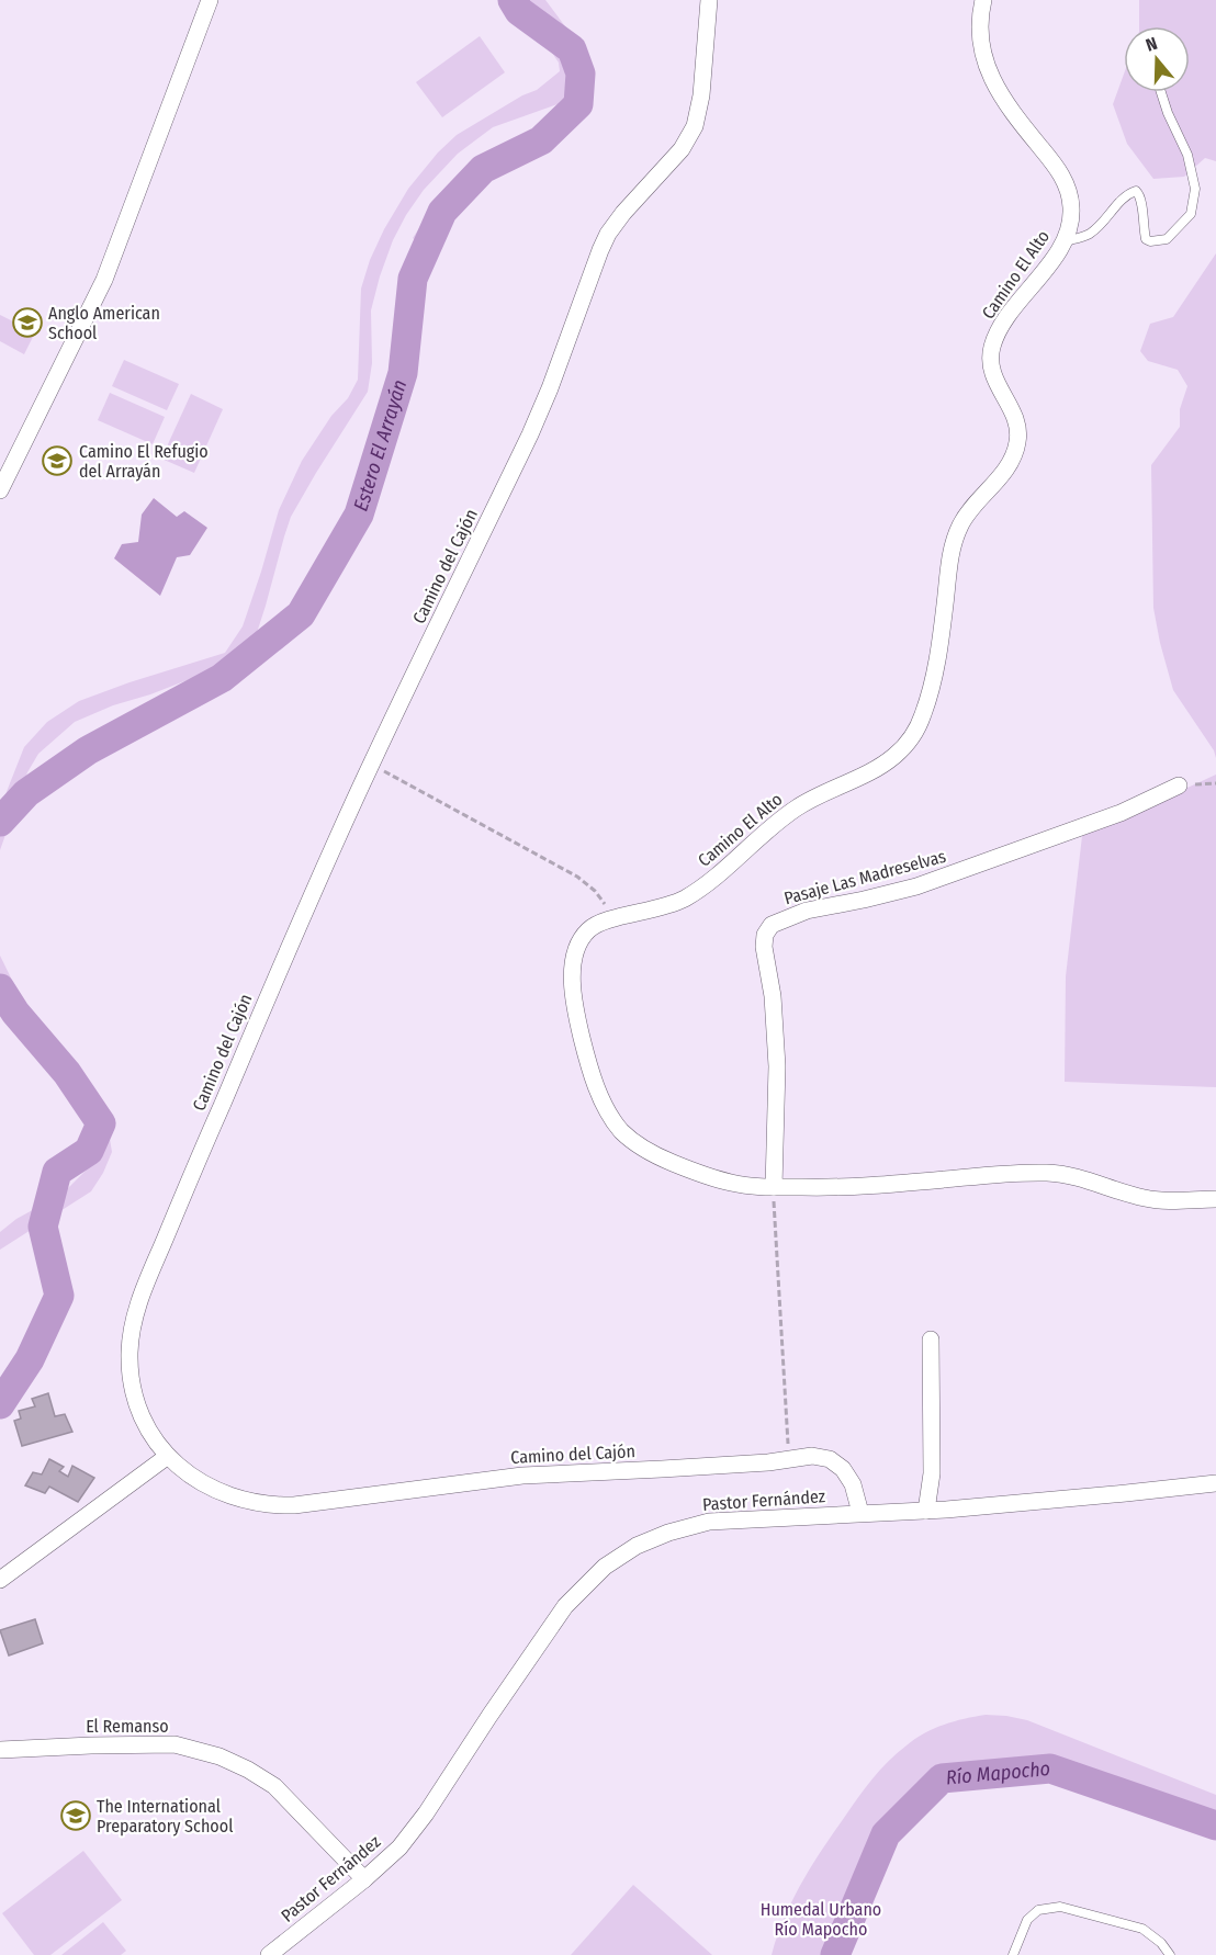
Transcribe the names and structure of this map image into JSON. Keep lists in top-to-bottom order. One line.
{"streets":{"street":["Camino El Alto","Camino del Cajón","Pasaje Las Madreselvas","Pastor Fernández","El Remanso"]},"crossings":[["Camino El Alto","Pasaje Las Madreselvas"],["Camino del Cajón","Pastor Fernández"],["Pastor Fernández","El Remanso"]],"water":["Estero El Arrayán","Río Mapocho"],"parks":["Humedal Urbano Río Mapocho"],"places":{"school or university":["Anglo American School","Camino El Refugio del Arrayán","The International Preparatory School"]},"north":"top"}
